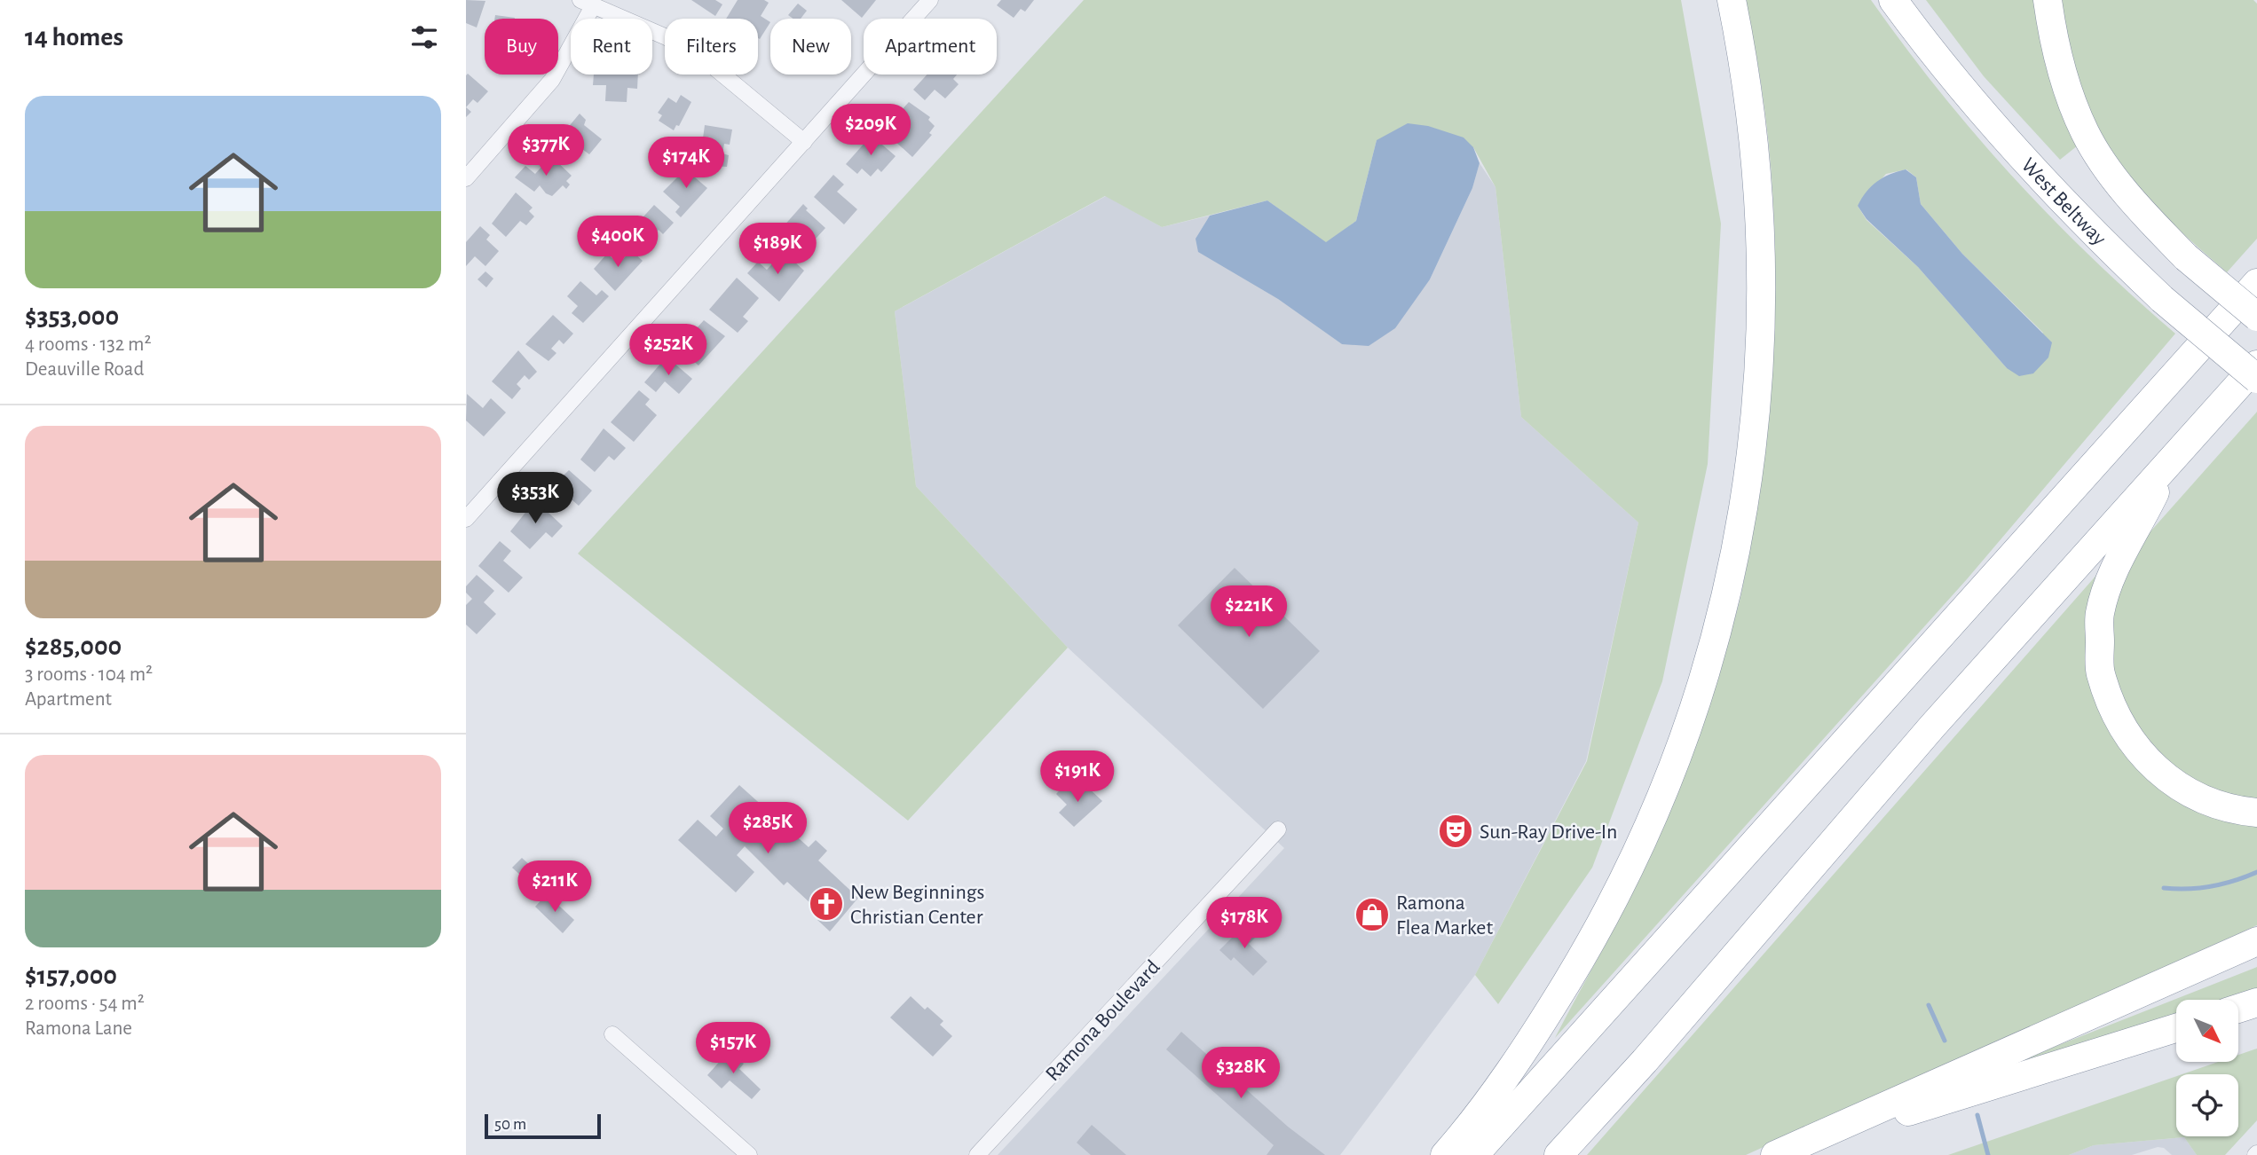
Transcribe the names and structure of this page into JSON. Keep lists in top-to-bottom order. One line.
{"streets":{"highway":["West Beltway"],"street":["Ramona Boulevard"]},"places":{"theatre":["Sun-Ray Drive-In"],"church":["New Beginnings Christian Center"],"shop":["Ramona Flea Market"]},"scale_bar":"50 m","north":"bottom right","page":{"heading":"14 homes","chip":["Buy","Rent","Filters","New","Apartment"],"list":[{"name":"$353,000","note":"4 rooms · 132 m² · Deauville Road"},{"name":"$285,000","note":"3 rooms · 104 m² · Apartment"},{"name":"$157,000","note":"2 rooms · 54 m² · Ramona Lane"}],"price":["$209K","$377K","$174K","$400K","$189K","$252K","$353K","$221K","$191K","$285K","$211K","$178K","$157K","$328K"],"scale":"50 m"}}
